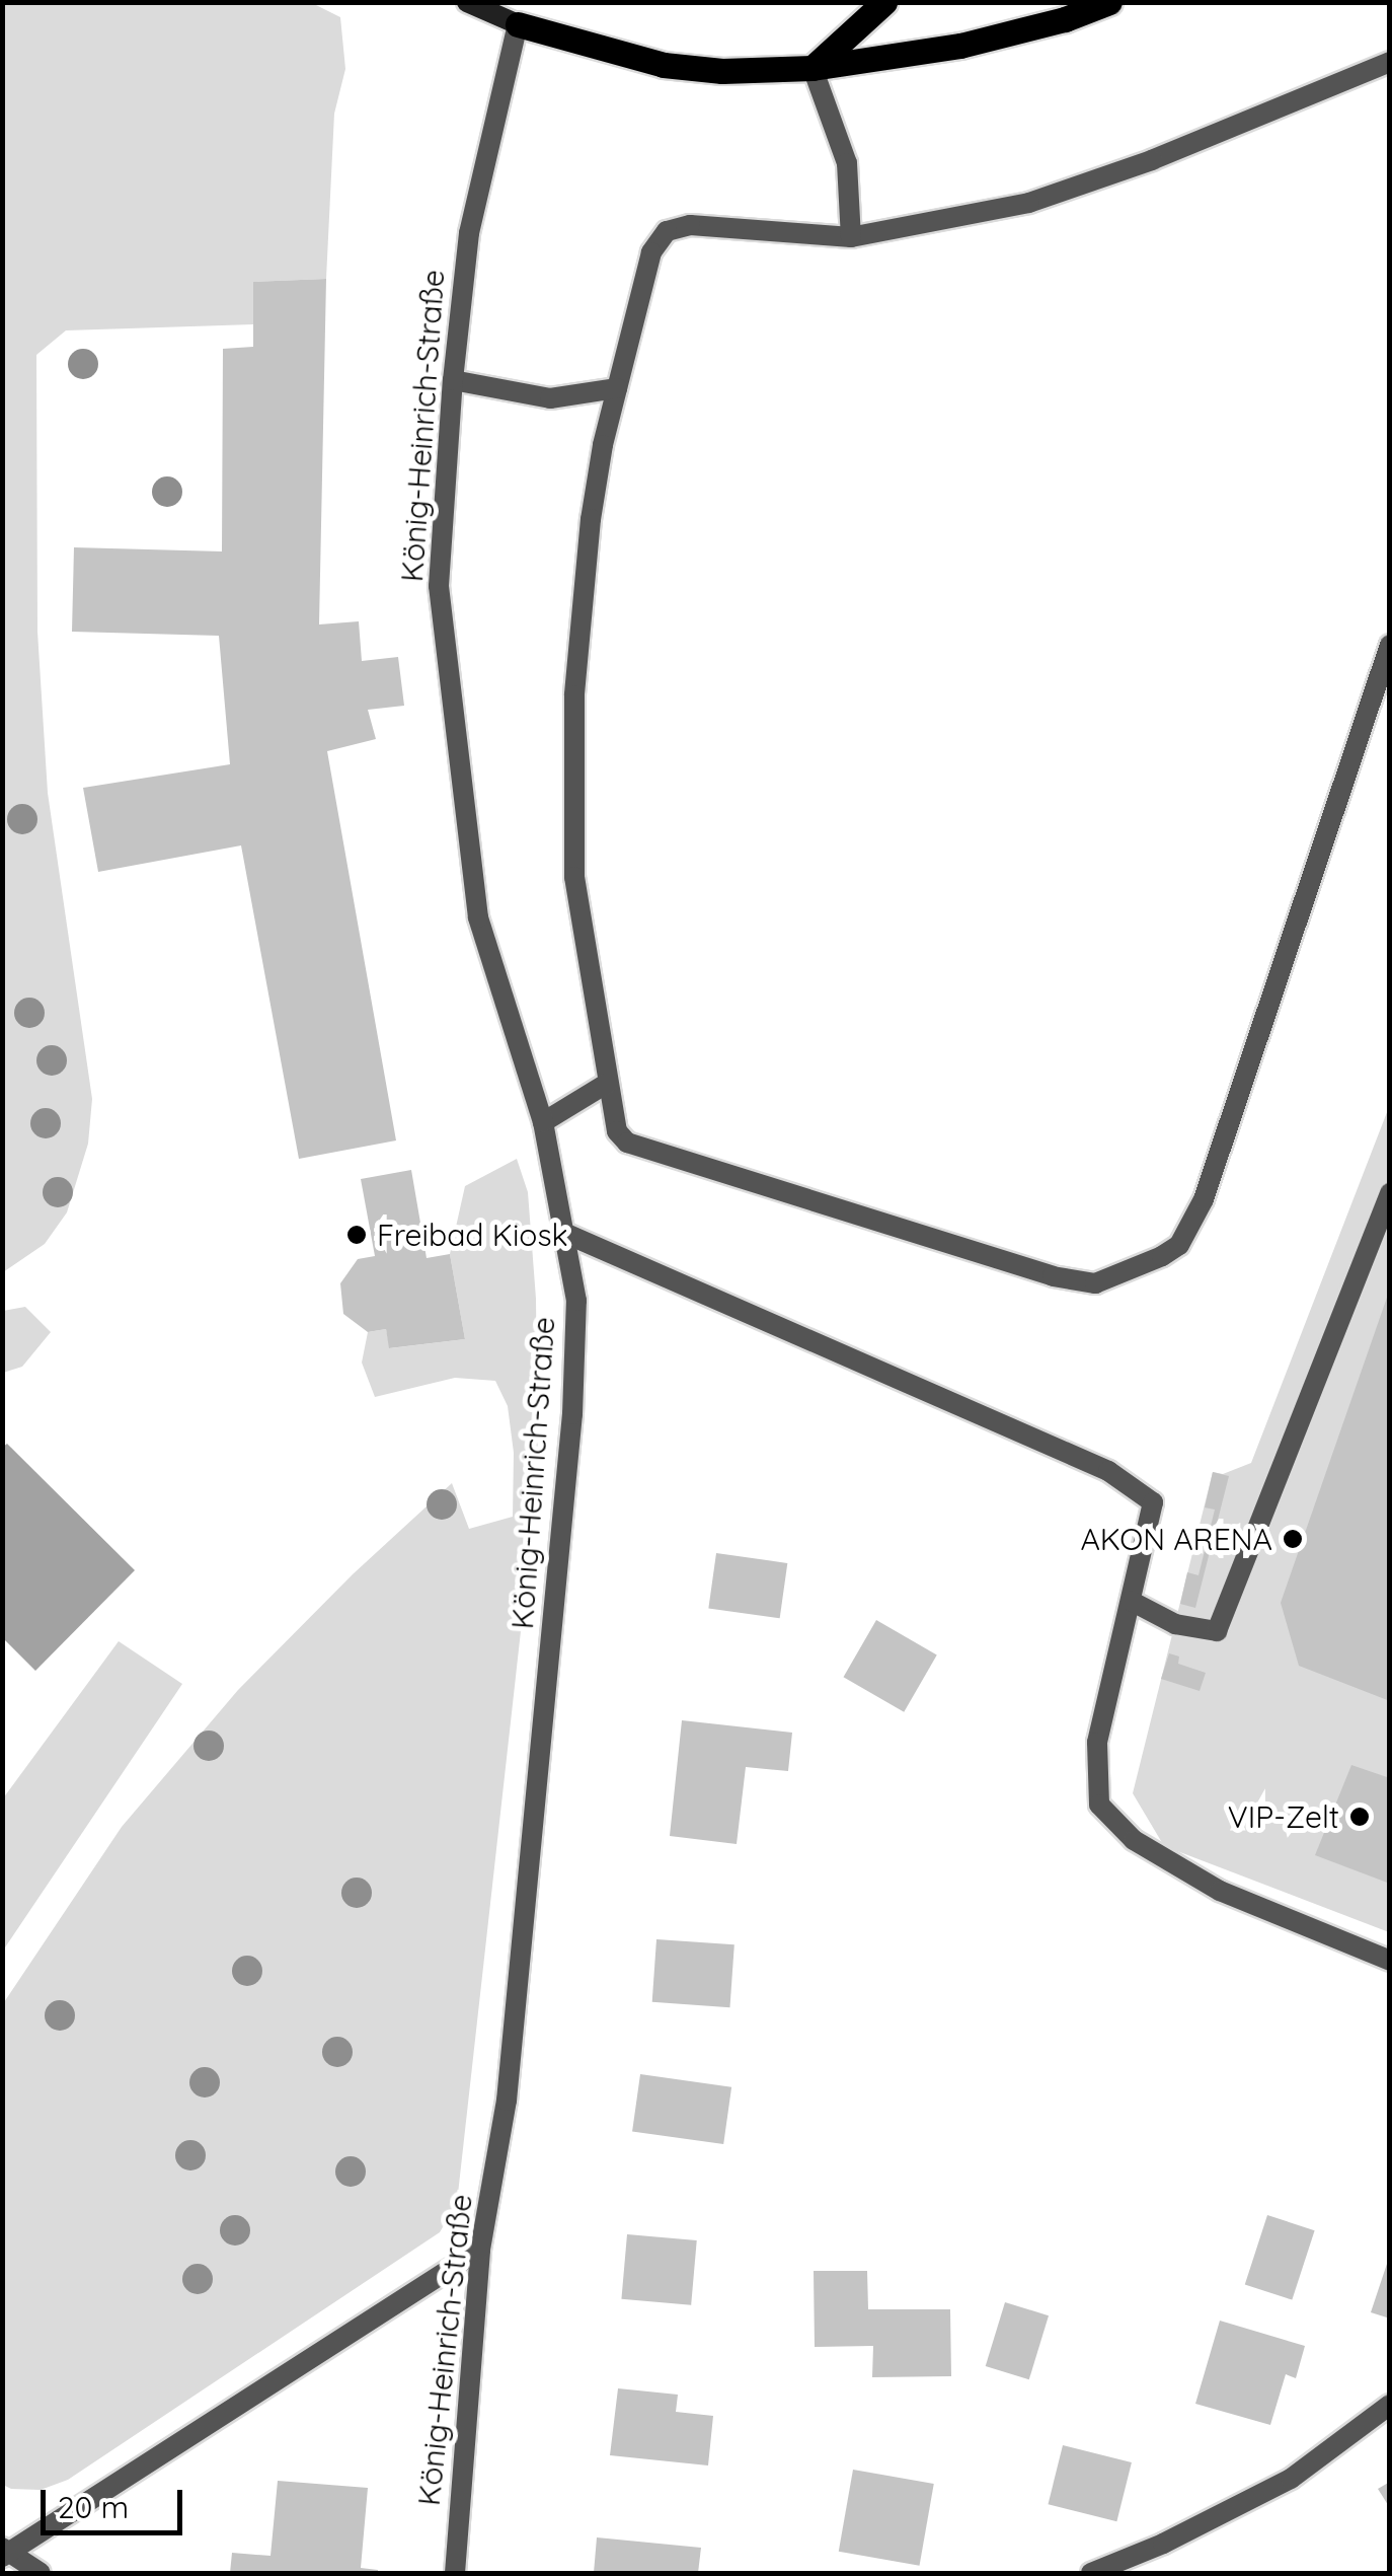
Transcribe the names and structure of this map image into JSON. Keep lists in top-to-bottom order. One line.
{"streets":{"street":["König-Heinrich-Straße"]},"places":["Freibad Kiosk","AKON ARENA","VIP-Zelt"],"scale_bar":"20 m"}
